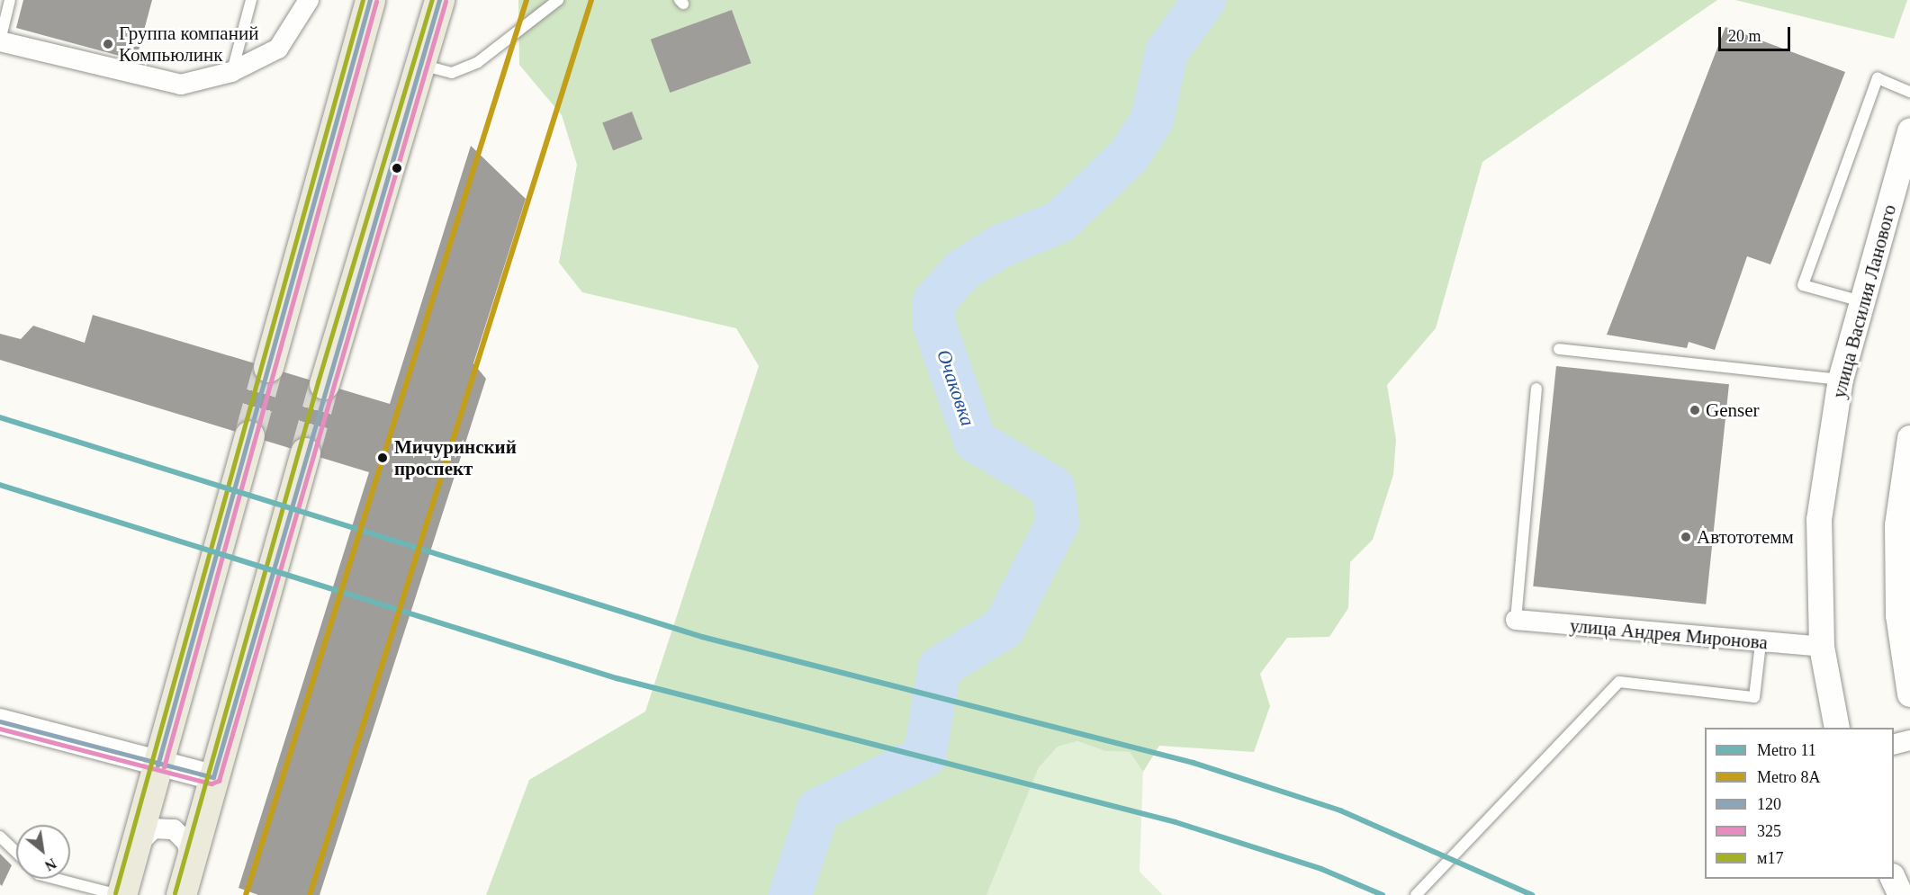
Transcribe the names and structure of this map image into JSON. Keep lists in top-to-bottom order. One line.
{"streets":{"street":["улица Василия Ланового","улица Андрея Миронова"]},"crossings":[["улица Василия Ланового","улица Андрея Миронова"]],"water":["Очаковка"],"places":["Группа компаний Компьюлинк","Genser","Мичуринский проспект","Автототемм"],"lines":["metro line 8А","transit line 120","transit line м17","transit line 325","metro line 11"],"legend":["Metro 11","Metro 8А","120","325","м17"],"scale_bar":"20 m","north":"bottom right"}
